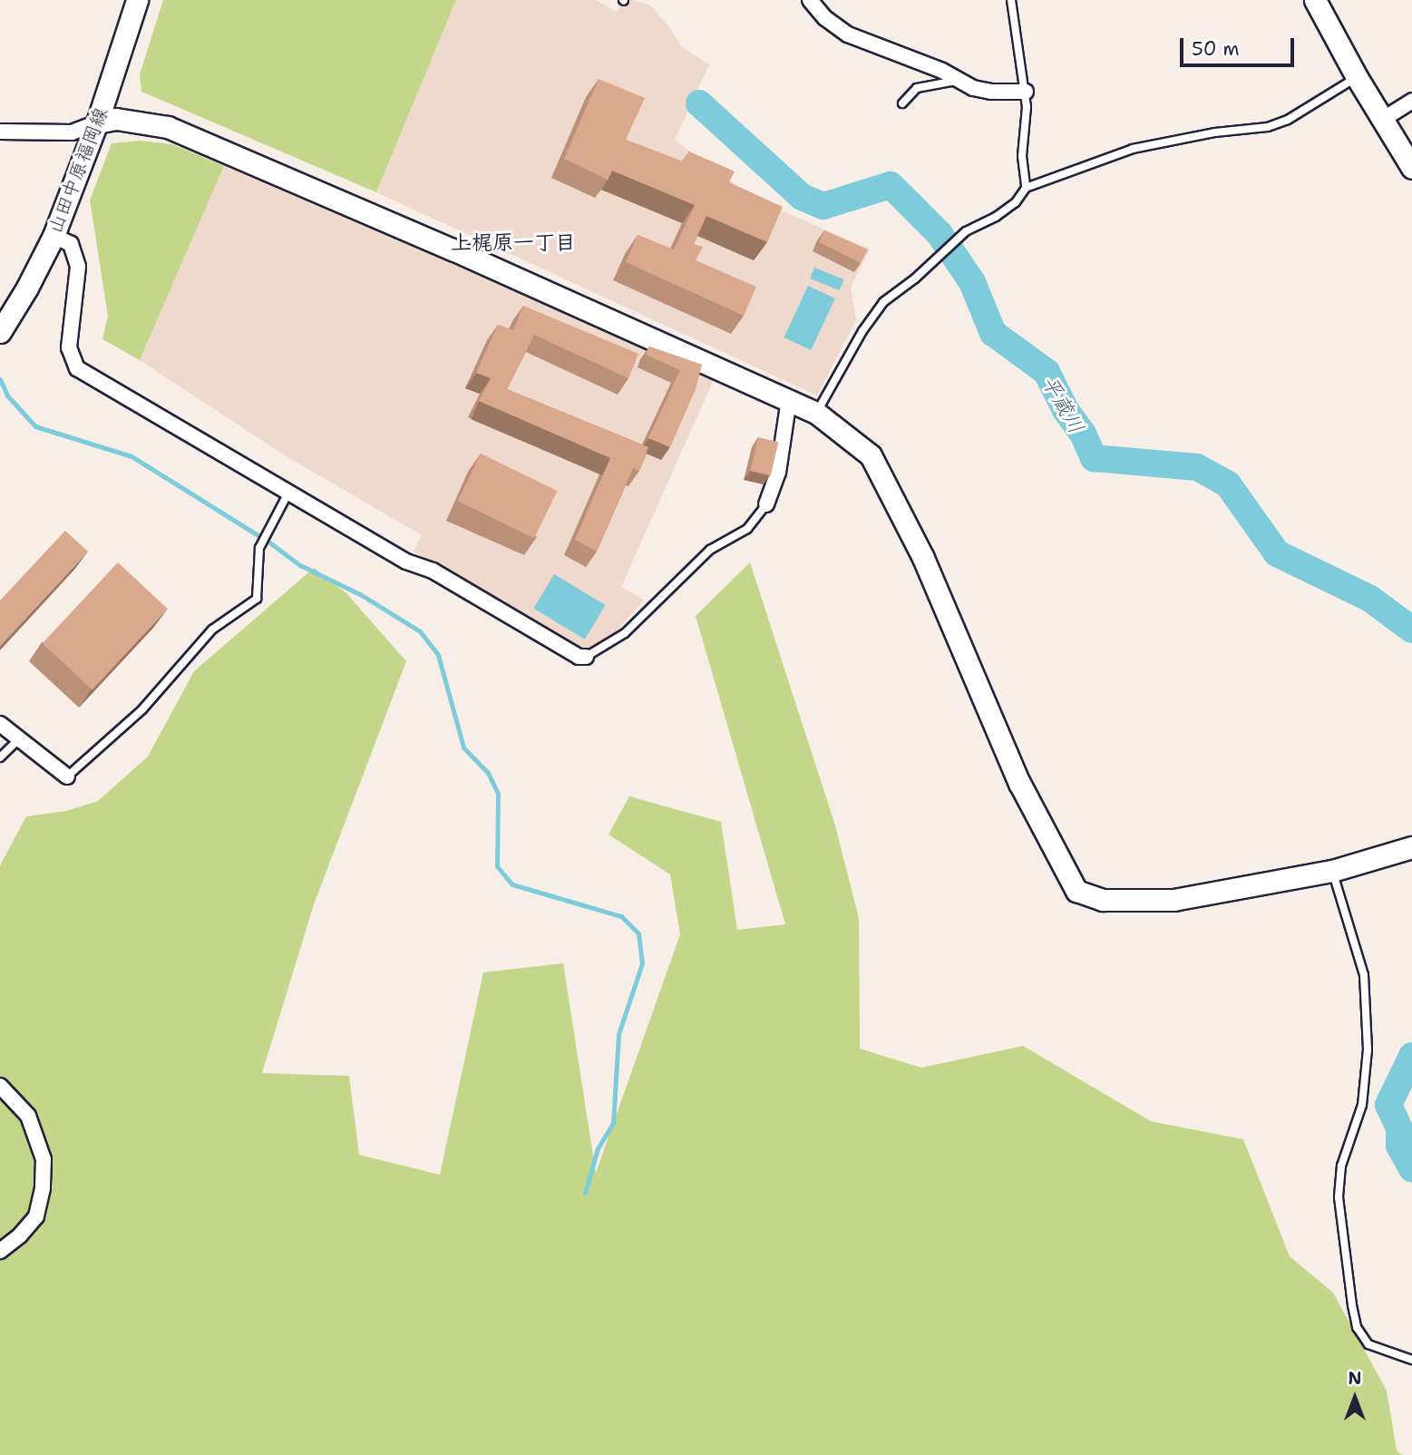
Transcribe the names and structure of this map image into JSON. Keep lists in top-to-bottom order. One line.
{"streets":{"street":["山田中原福岡線"]},"districts":["上梶原一丁目"],"water":["平蔵川"],"scale_bar":"50 m","north":"top"}
